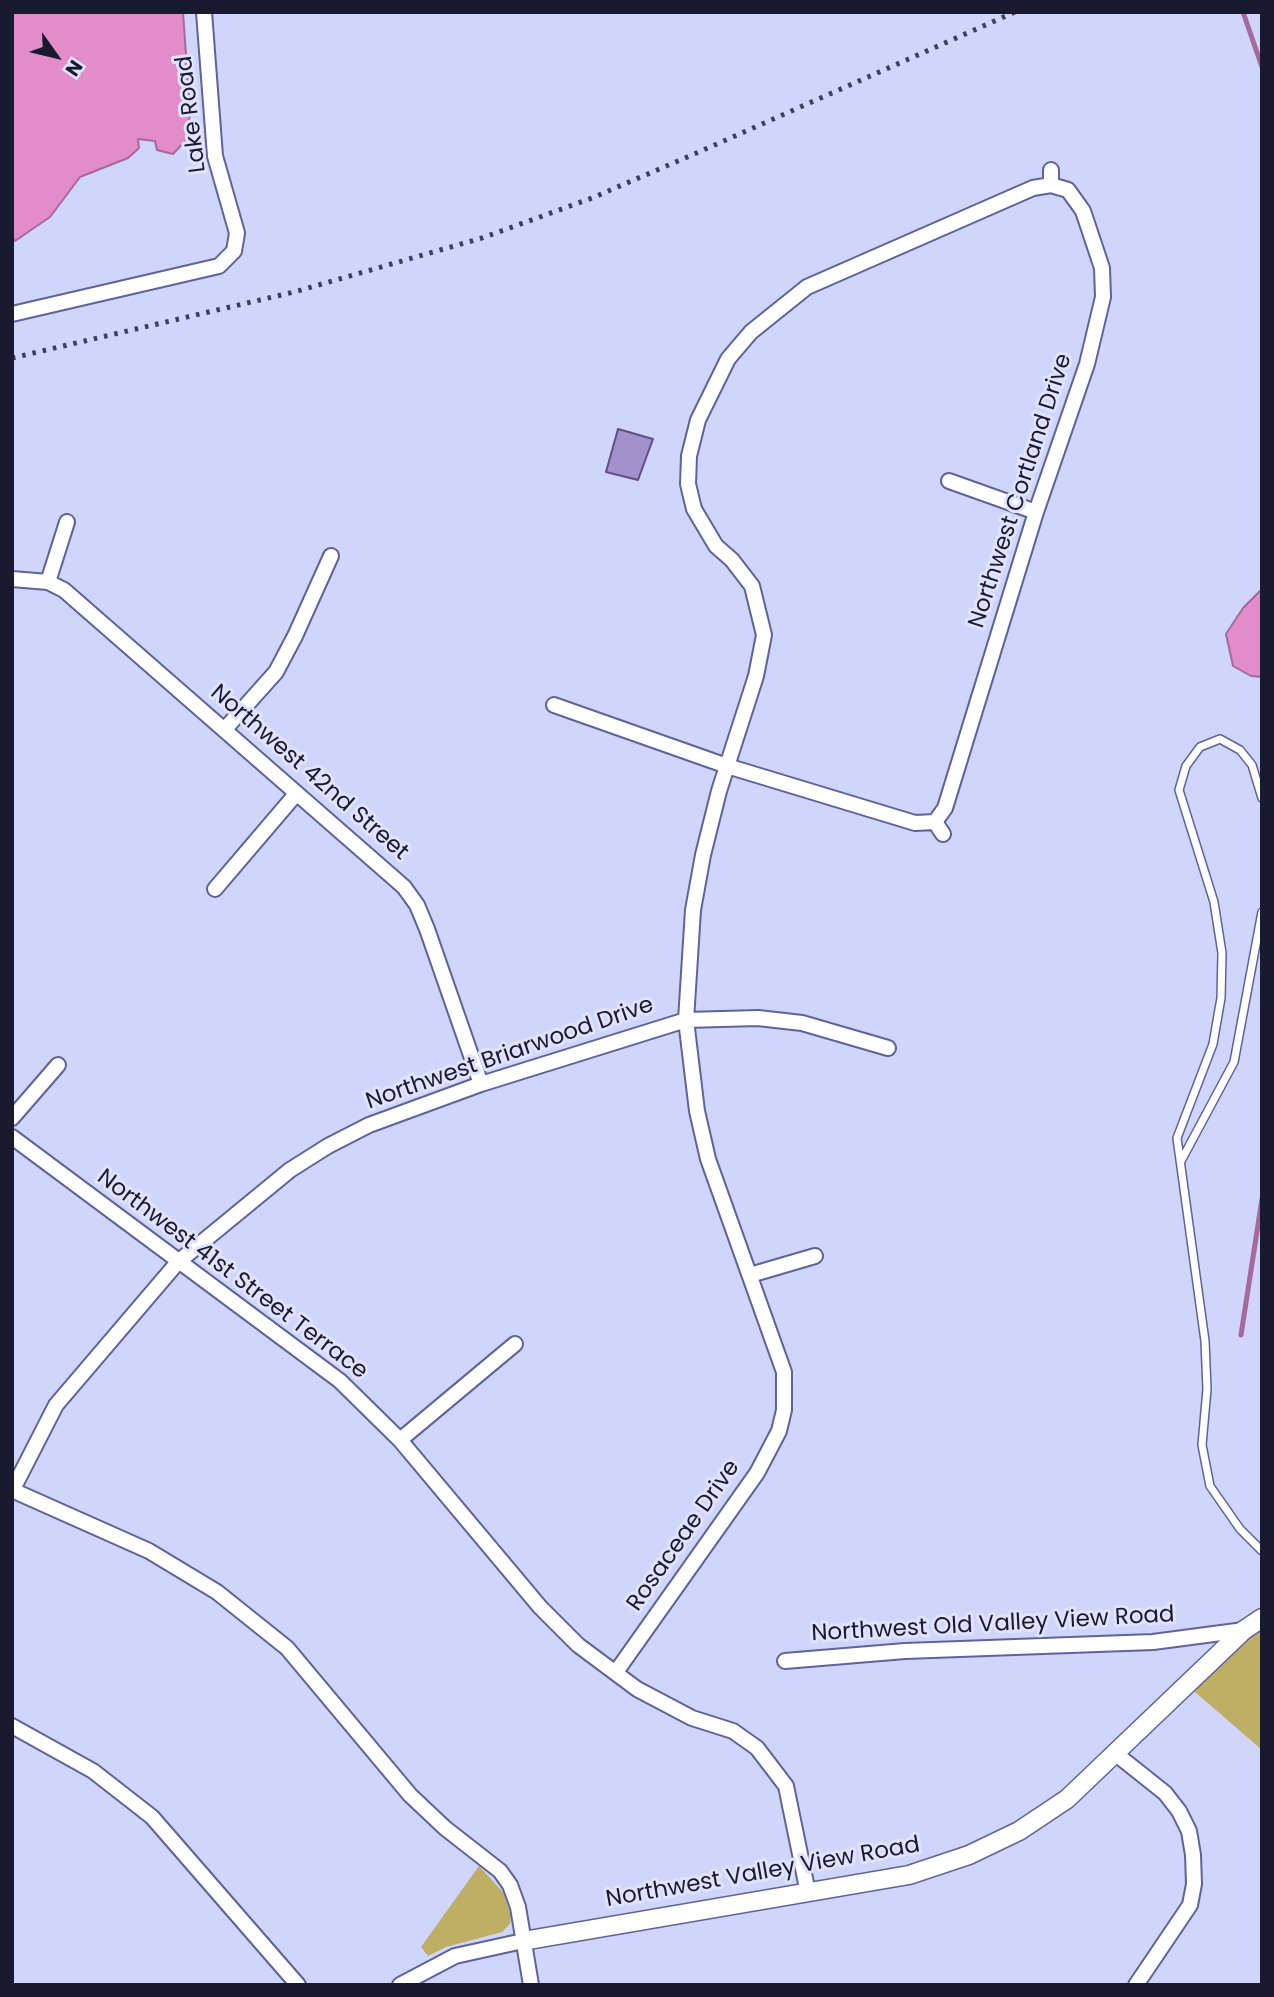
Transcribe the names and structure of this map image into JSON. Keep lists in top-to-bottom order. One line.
{"streets":{"street":["Lake Road","Northwest Cortland Drive","Northwest 42nd Street","Northwest Briarwood Drive","Northwest 41st Street Terrace","Rosaceae Drive","Northwest Old Valley View Road","Northwest Valley View Road"]},"crossings":[["Northwest Cortland Drive","Northwest Briarwood Drive"],["Northwest Cortland Drive","Rosaceae Drive"],["Northwest 42nd Street","Northwest Briarwood Drive"],["Northwest Briarwood Drive","Northwest 41st Street Terrace"],["Northwest 41st Street Terrace","Rosaceae Drive"],["Northwest 41st Street Terrace","Northwest Valley View Road"],["Northwest Old Valley View Road","Northwest Valley View Road"]],"north":"bottom right"}
